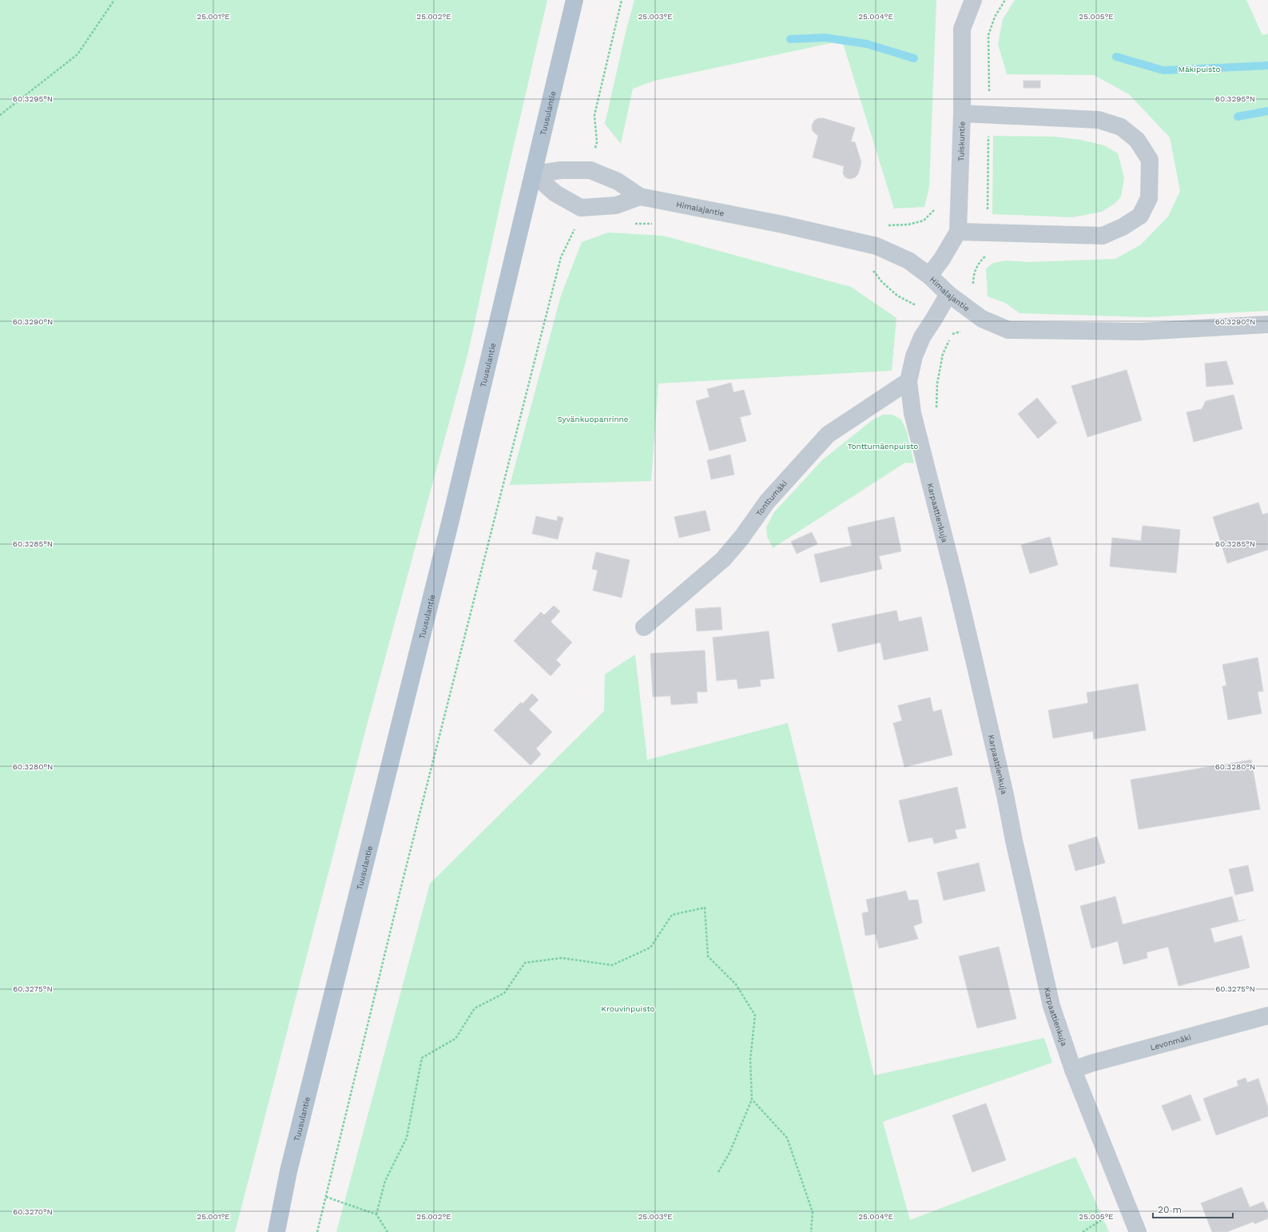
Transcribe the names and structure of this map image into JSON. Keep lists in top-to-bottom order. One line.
{"streets":{"main road":["Tuusulantie"],"street":["Tuiskuntie","Himalajantie","Tonttumäki","Karpaattienkuja","Levonmäki"]},"crossings":[["Tuusulantie","Himalajantie"],["Tuiskuntie","Himalajantie"],["Himalajantie","Karpaattienkuja"],["Tonttumäki","Karpaattienkuja"],["Karpaattienkuja","Levonmäki"]],"parks":["Mäkipuisto","Syvänkuopanrinne","Tonttumäenpuisto","Krouvinpuisto"],"scale_bar":"20 m","coordinates":["25.001°E","25.002°E","25.003°E","25.004°E","25.005°E","60.3295°N","60.3290°N","60.3285°N","60.3280°N","60.3275°N","60.3270°N"]}
